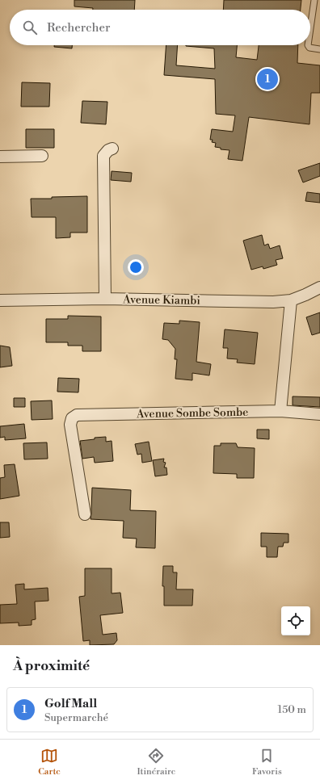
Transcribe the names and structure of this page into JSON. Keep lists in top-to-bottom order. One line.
{"streets":{"street":["Avenue Kiambi","Avenue Sombe Sombe"]},"page":{"search":"Rechercher","pins":"1","heading":"À proximité","list":[{"mark":"1","name":"Golf Mall","note":"Supermarché","value":"150 m"}],"nav":["Carte","Itinéraire","Favoris"]}}
